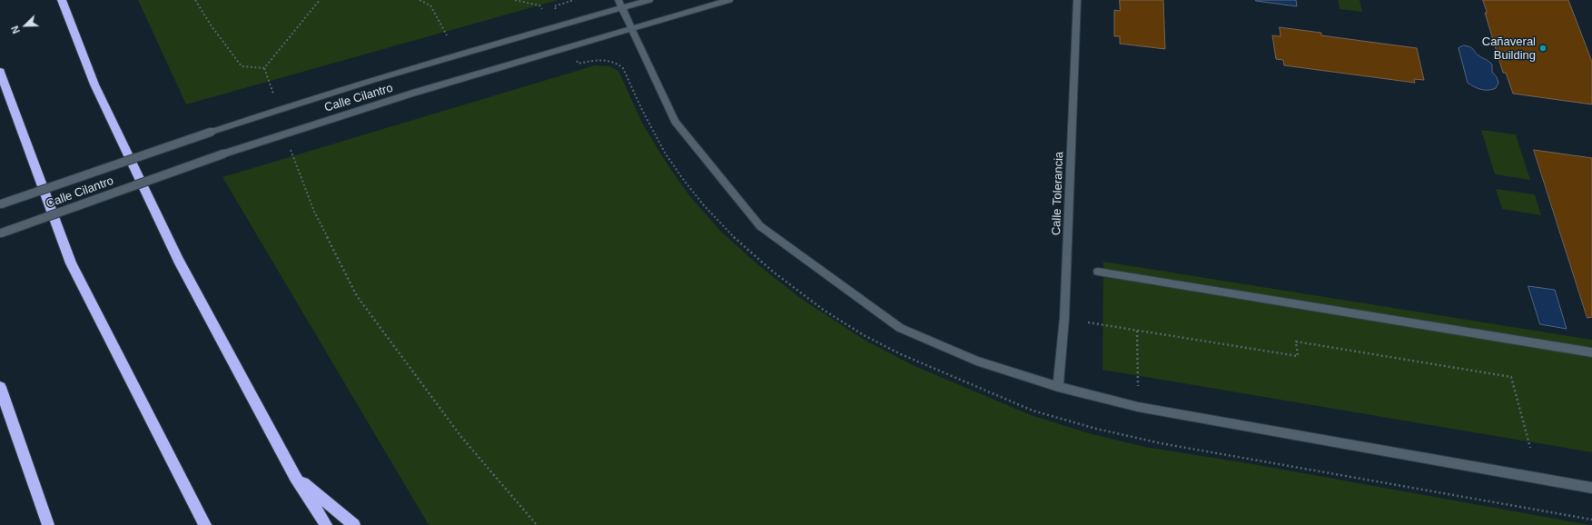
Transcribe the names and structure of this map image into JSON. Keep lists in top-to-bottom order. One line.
{"streets":{"street":["Calle Cilantro","Calle Tolerancia"]},"places":["Cañaveral Building"],"north":"bottom left"}
